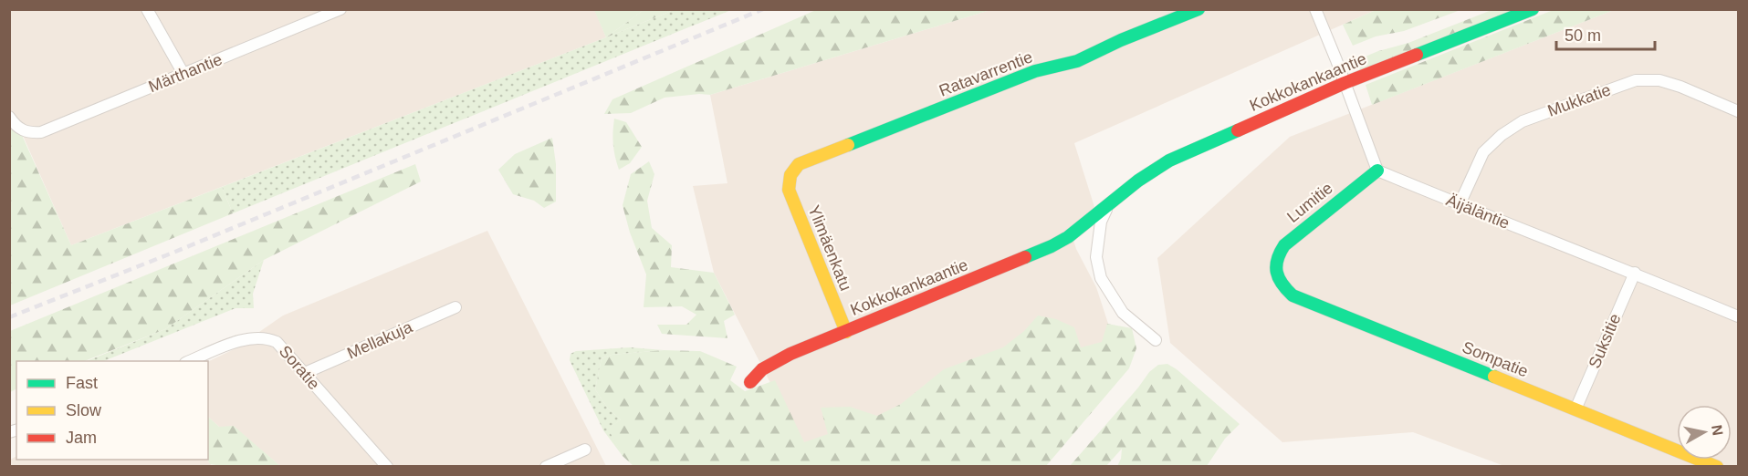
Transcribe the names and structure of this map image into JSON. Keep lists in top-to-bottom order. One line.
{"streets":{"street":["Märthantie","Ratavarrentie","Kokkokankaantie","Mukkatie","Lumitie","Äijäläntie","Ylimäenkatu","Mellakuja","Suksitie","Sompatie","Soratie"]},"crossings":[["Ratavarrentie","Ylimäenkatu"],["Kokkokankaantie","Ylimäenkatu"],["Mukkatie","Äijäläntie"],["Lumitie","Äijäläntie"],["Lumitie","Sompatie"],["Äijäläntie","Suksitie"],["Mellakuja","Soratie"],["Suksitie","Sompatie"]],"legend":["Fast","Slow","Jam"],"scale_bar":"50 m","north":"right"}
